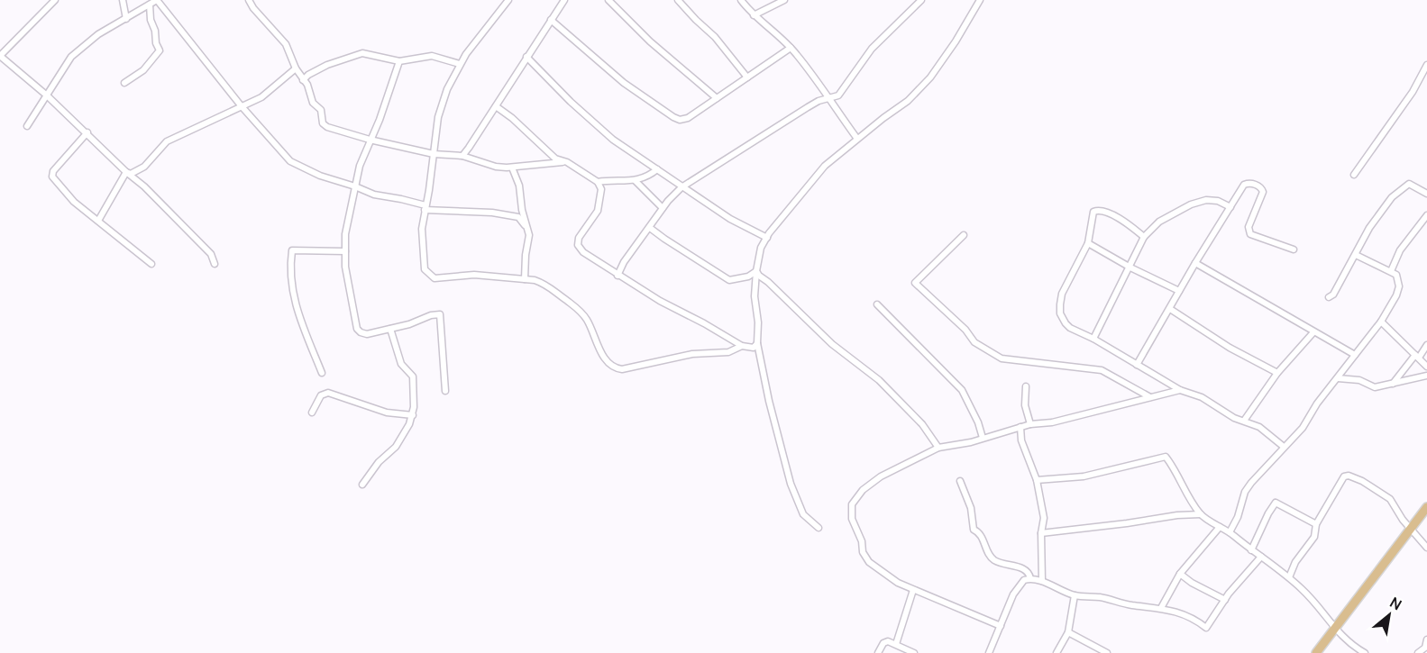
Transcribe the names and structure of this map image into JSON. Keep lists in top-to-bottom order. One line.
{"north":"top right"}
